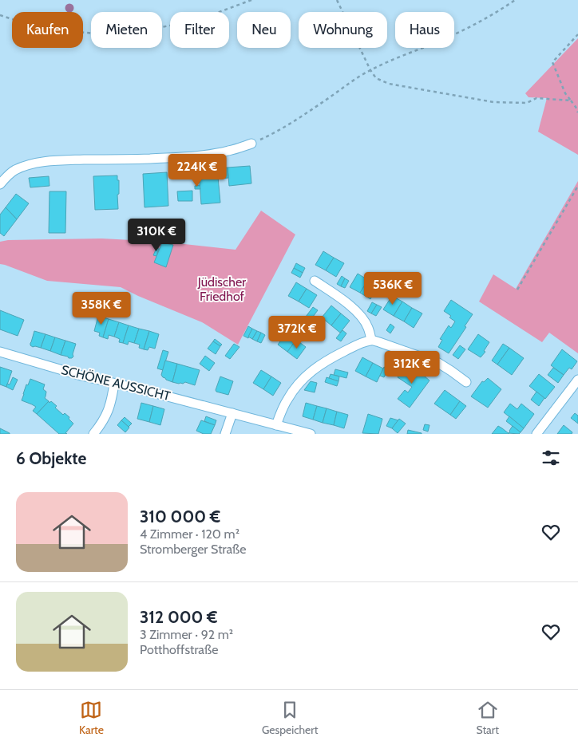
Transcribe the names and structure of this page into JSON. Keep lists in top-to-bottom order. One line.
{"streets":{"street":["SCHÖNE AUSSICHT"]},"parks":["Jüdischer Friedhof"],"page":{"chip":["Kaufen","Mieten","Filter","Neu","Wohnung","Haus"],"price":["224K €","310K €","536K €","358K €","372K €","312K €"],"heading":"6 Objekte","list":[{"name":"310 000 €","note":"4 Zimmer · 120 m² · Stromberger Straße"},{"name":"312 000 €","note":"3 Zimmer · 92 m² · Potthoffstraße"}],"tabs":["Karte","Gespeichert","Start"]}}
